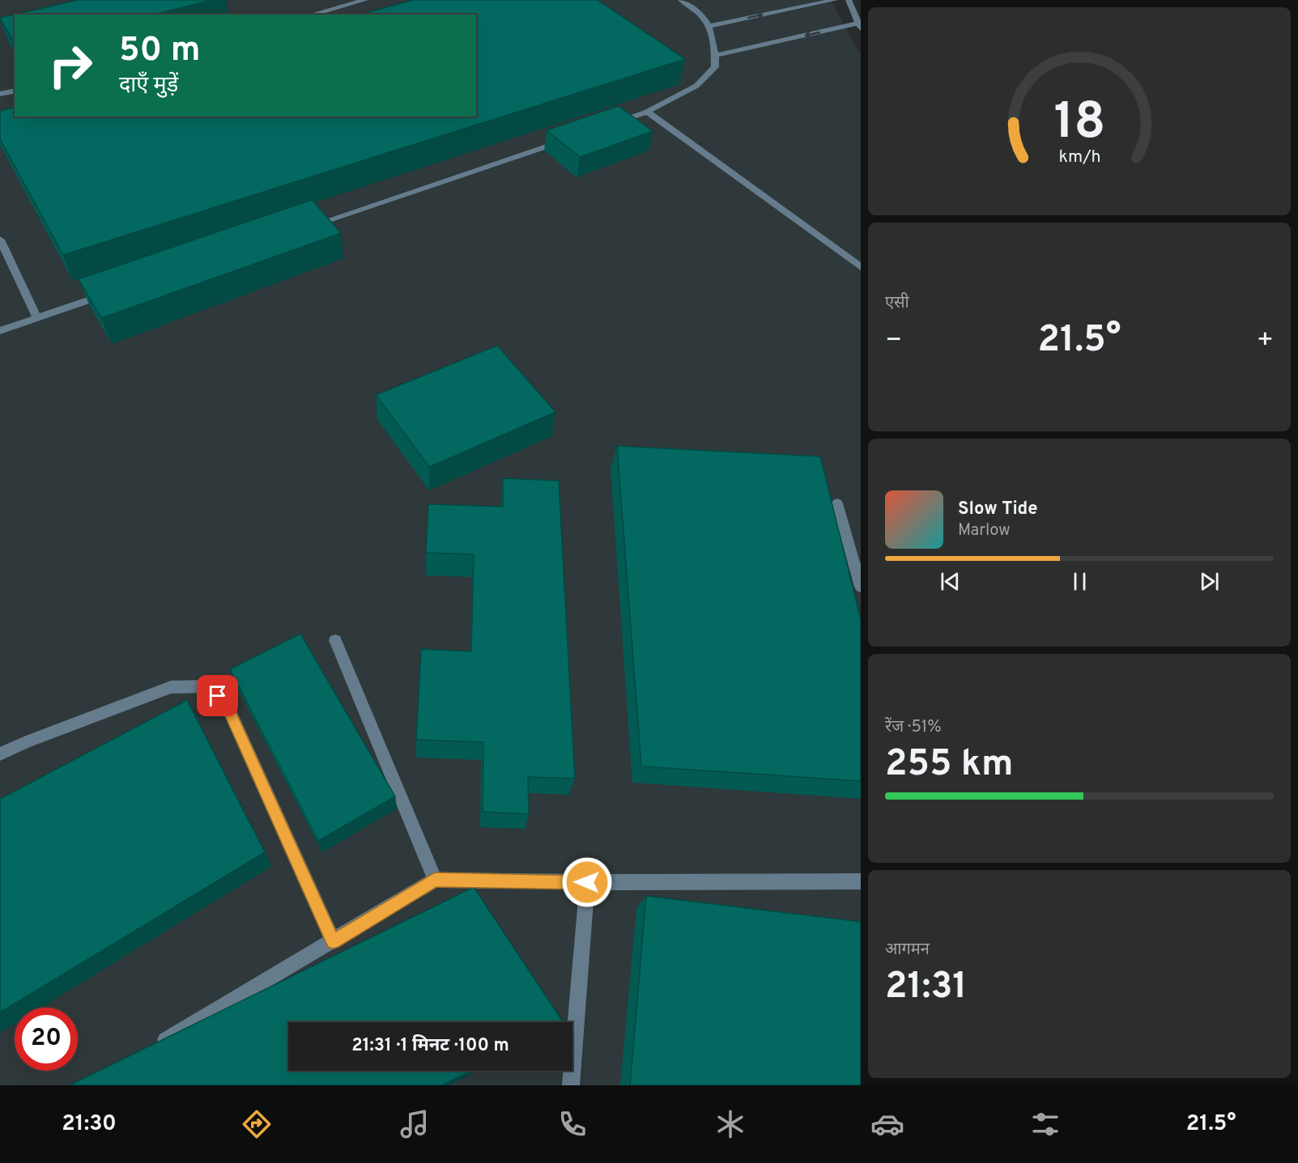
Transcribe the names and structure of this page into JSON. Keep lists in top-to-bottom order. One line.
{"page":{"turn":["50 m","दाएँ मुड़ें"],"tile":["एसी",["रेंज · 51%","255 km"],["आगमन","21:31"]],"heat":["−","21.5°","+"],"song":["Slow Tide","Marlow"],"limit":"20","trip":"21:31 · 1 मिनट · 100 m","tabs":["21:30","21.5°"],"gauge":["18","km/h"]}}
